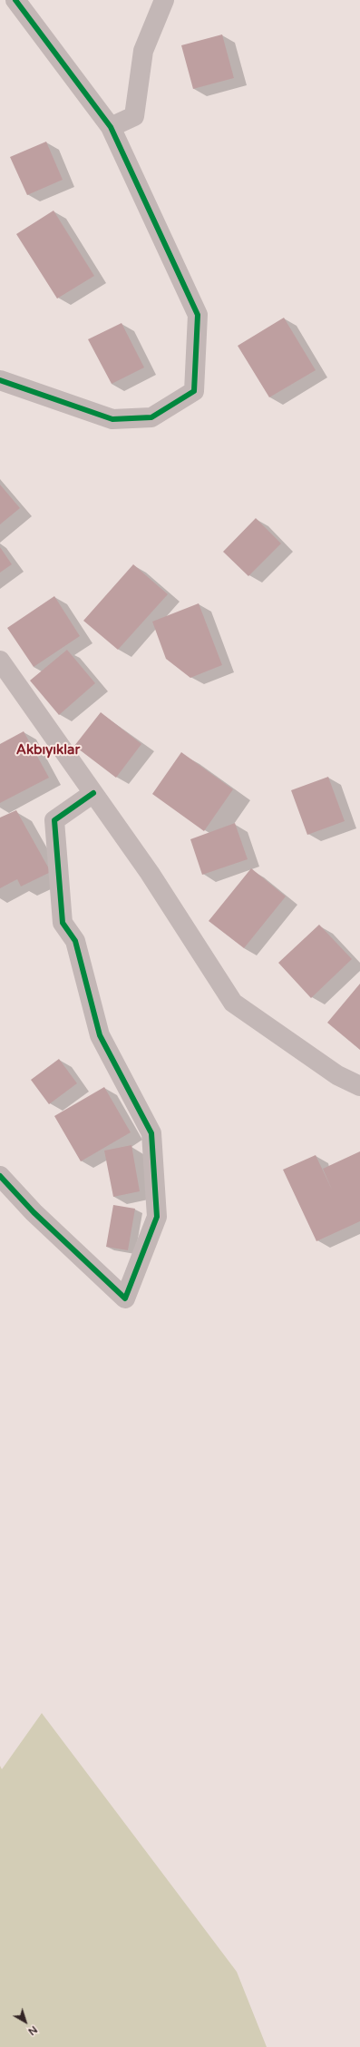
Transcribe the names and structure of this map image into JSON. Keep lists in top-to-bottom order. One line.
{"districts":["Akbıyıklar"],"north":"bottom right"}
